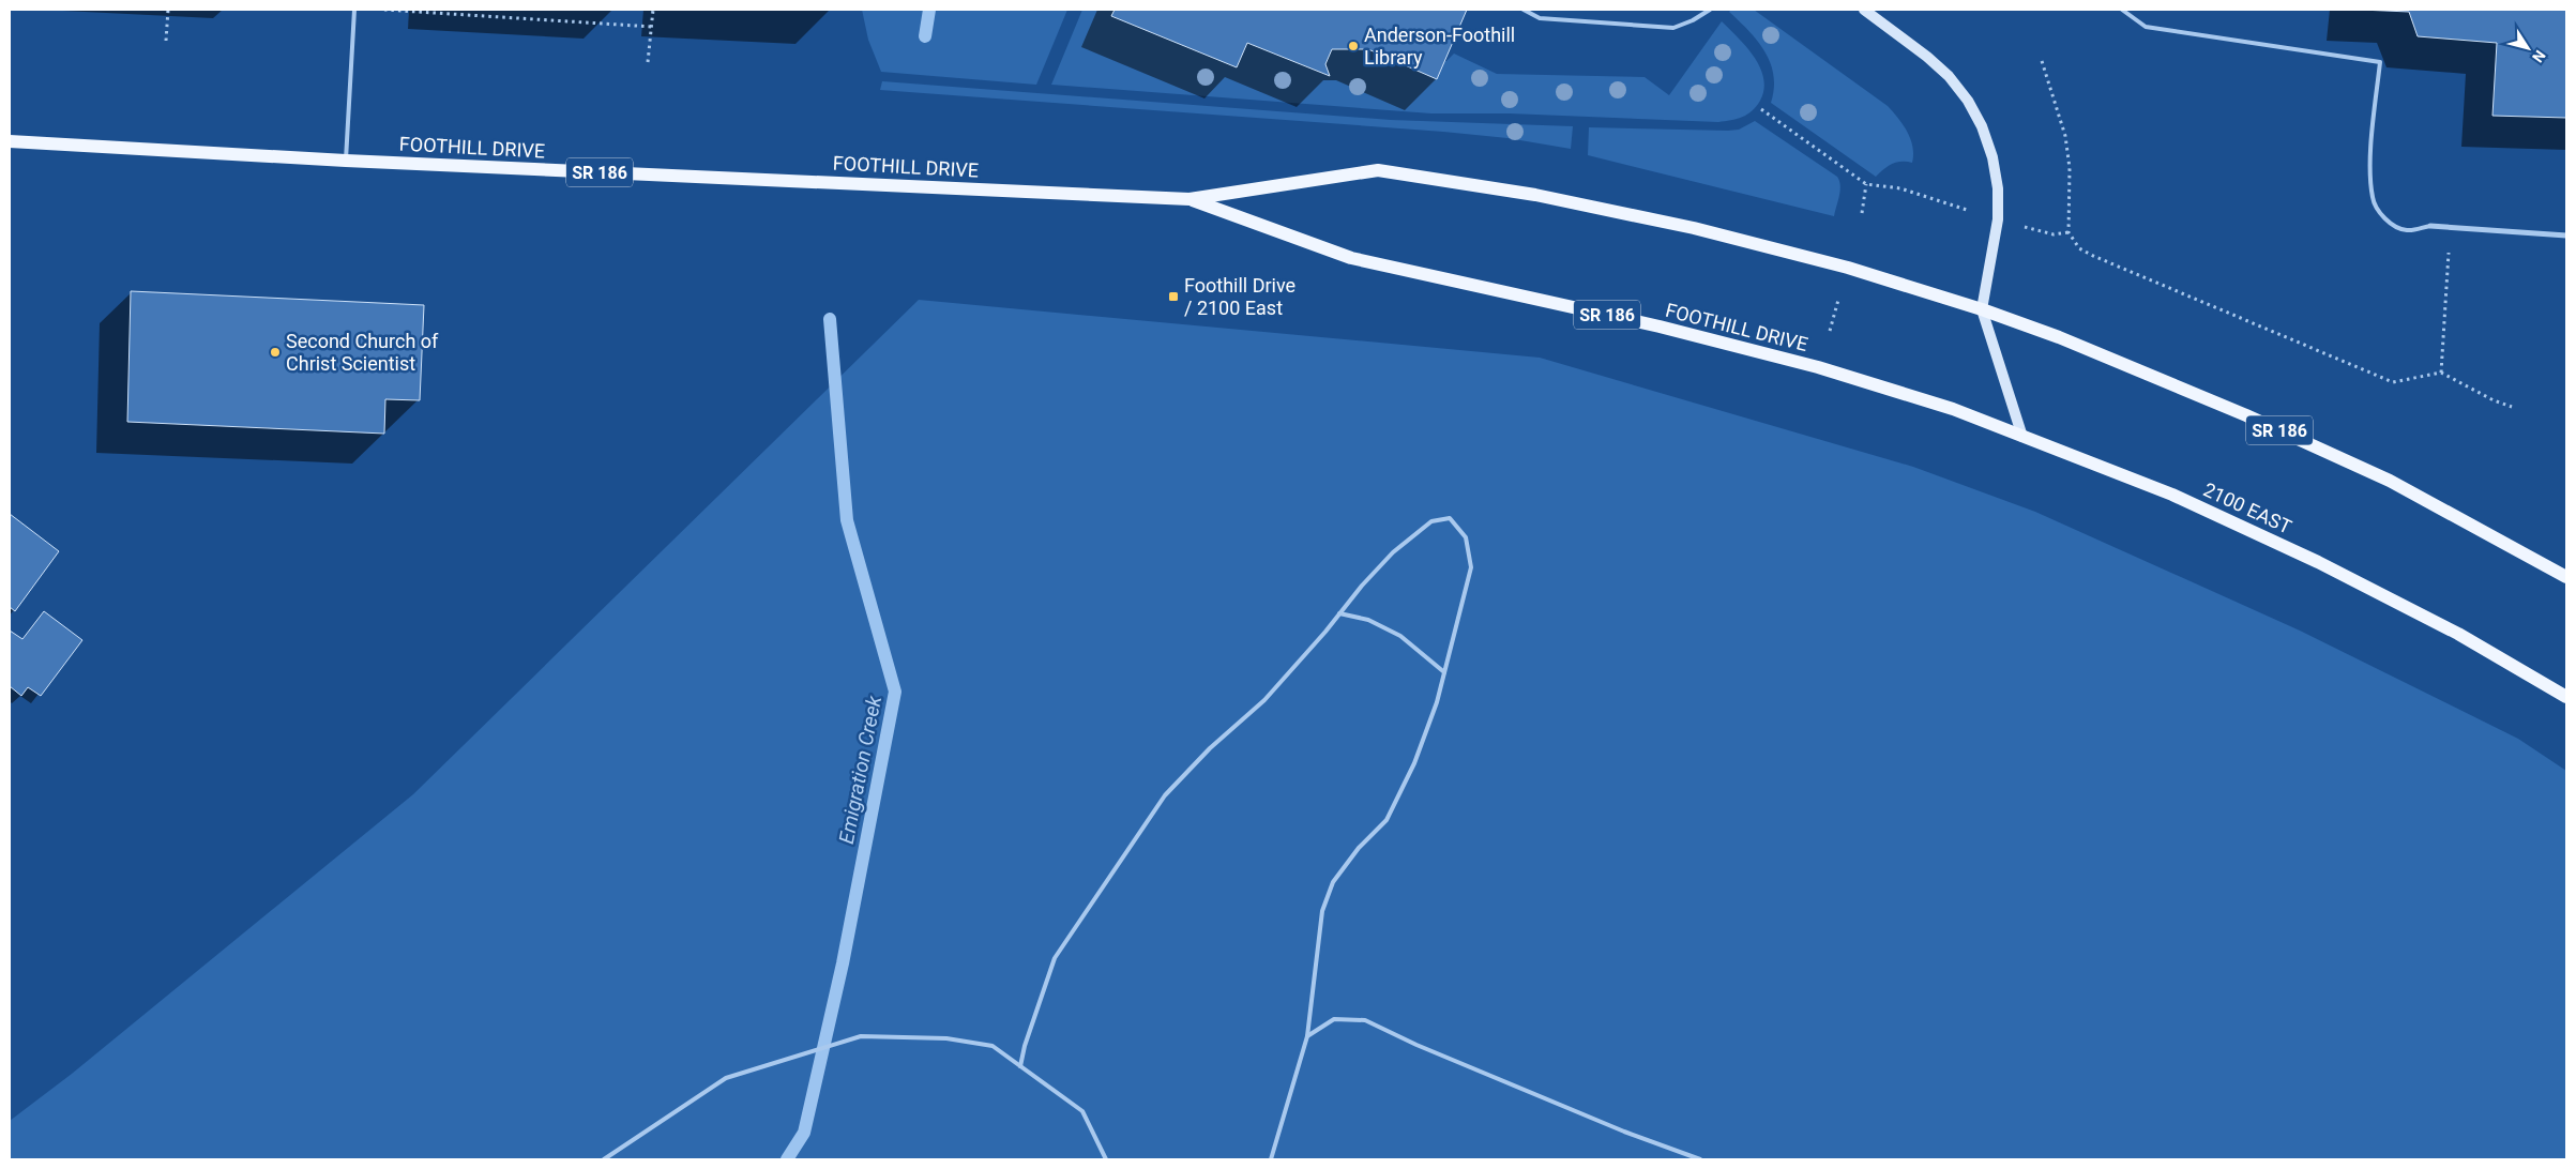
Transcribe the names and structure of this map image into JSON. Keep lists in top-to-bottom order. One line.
{"streets":{"main road":["FOOTHILL DRIVE","SR 186","2100 EAST"]},"crossings":[["FOOTHILL DRIVE","SR 186"],["FOOTHILL DRIVE","2100 EAST"]],"water":["Emigration Creek"],"places":{"other":["Anderson-Foothill Library","Second Church of Christ Scientist"],"transit":["Foothill Drive / 2100 East"]},"north":"bottom right"}
